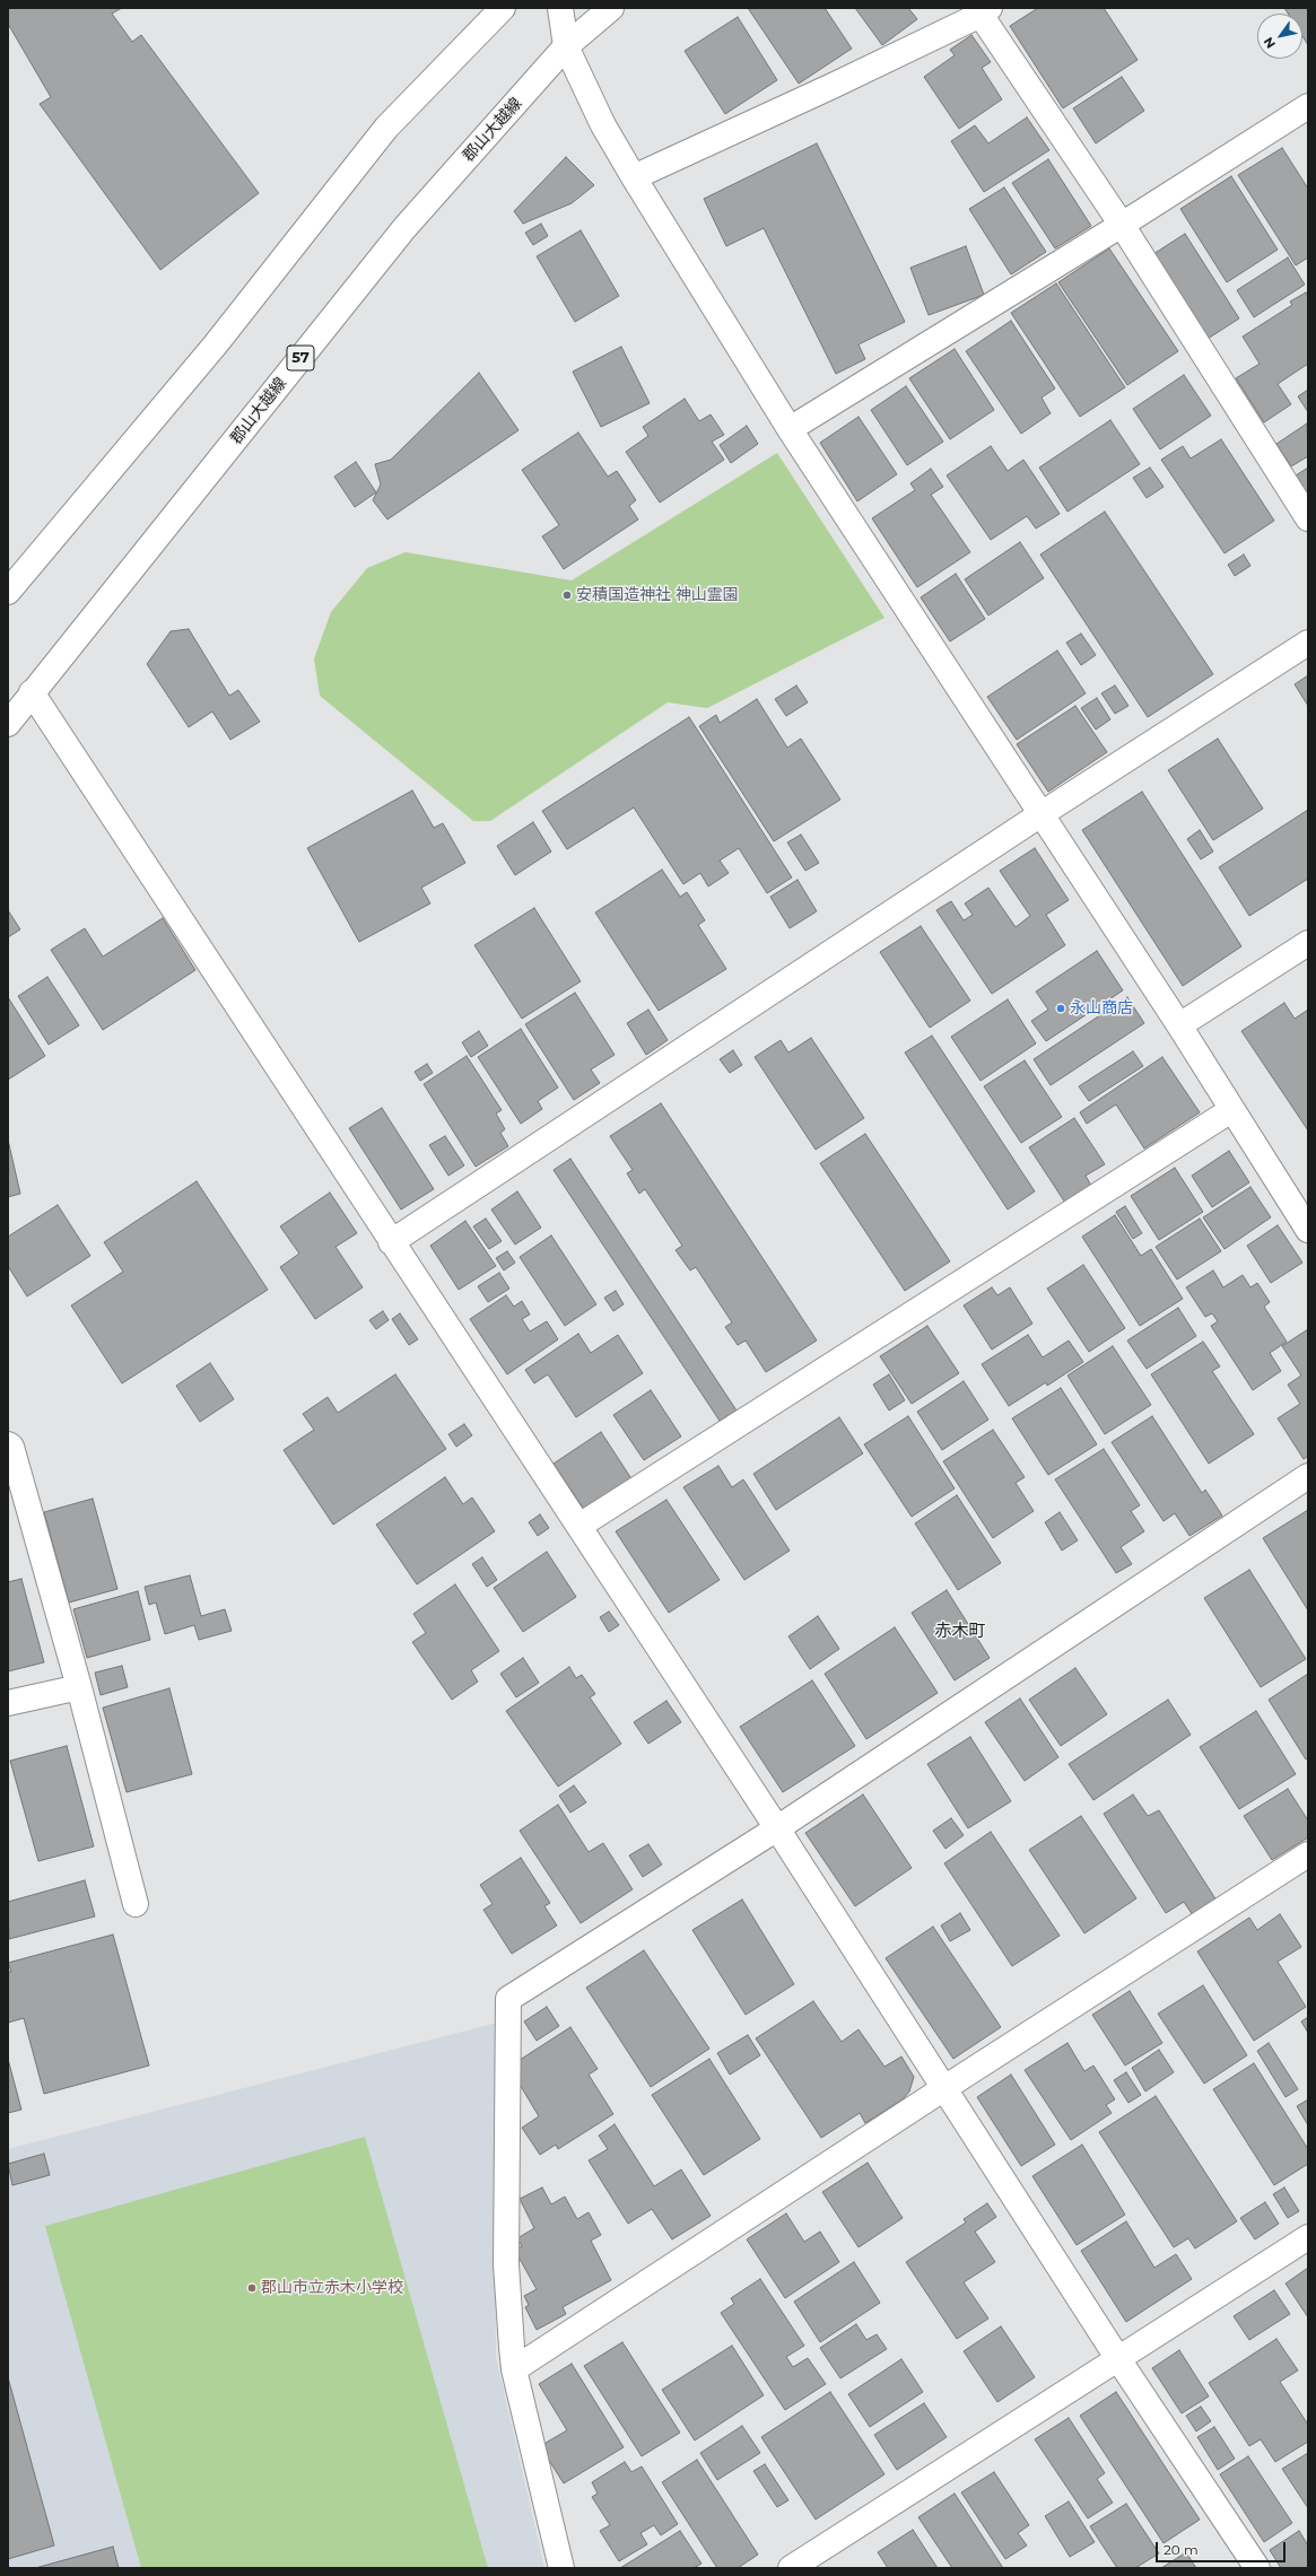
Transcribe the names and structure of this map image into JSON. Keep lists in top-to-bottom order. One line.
{"streets":{"street":["郡山大越線","57"]},"districts":["赤木町"],"places":["安積国造神社 神山霊園","永山商店","郡山市立赤木小学校"],"scale_bar":"20 m","north":"bottom left"}
